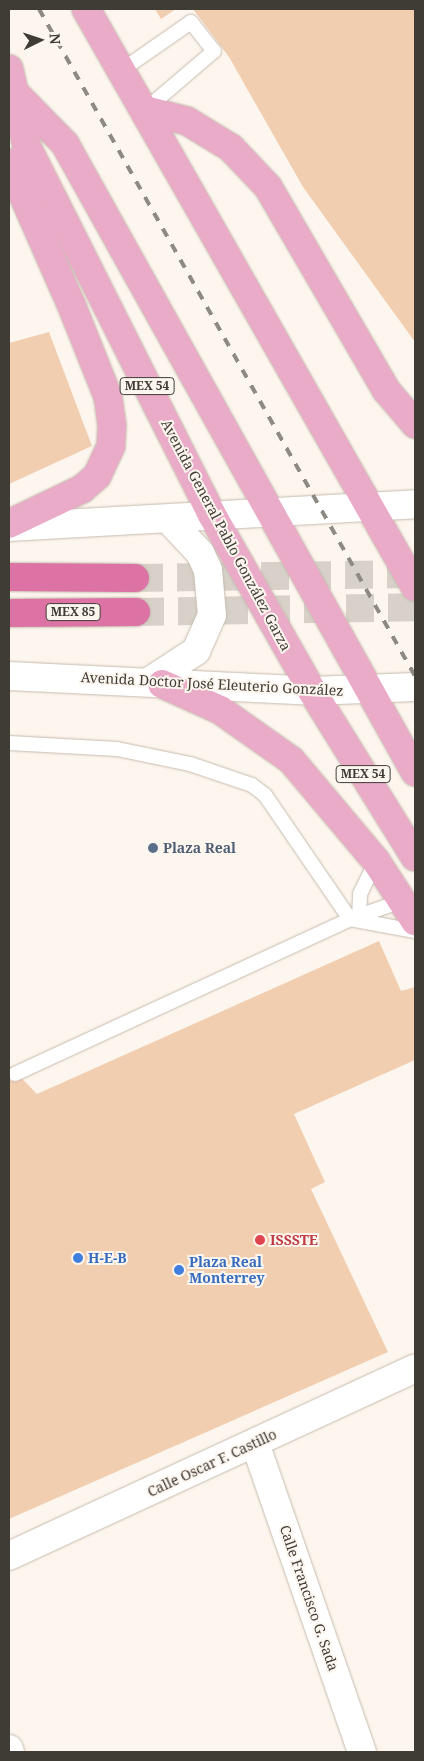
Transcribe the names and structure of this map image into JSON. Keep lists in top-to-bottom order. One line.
{"streets":{"highway":["MEX 85"],"main road":["MEX 54","Avenida General Pablo González Garza","Avenida Doctor José Eleuterio González","Calle Oscar F. Castillo","Calle Francisco G. Sada"]},"crossings":[["Avenida General Pablo González Garza","Avenida Doctor José Eleuterio González"],["Calle Oscar F. Castillo","Calle Francisco G. Sada"]],"places":["Plaza Real","ISSSTE","H-E-B","Plaza Real Monterrey"],"north":"right"}
